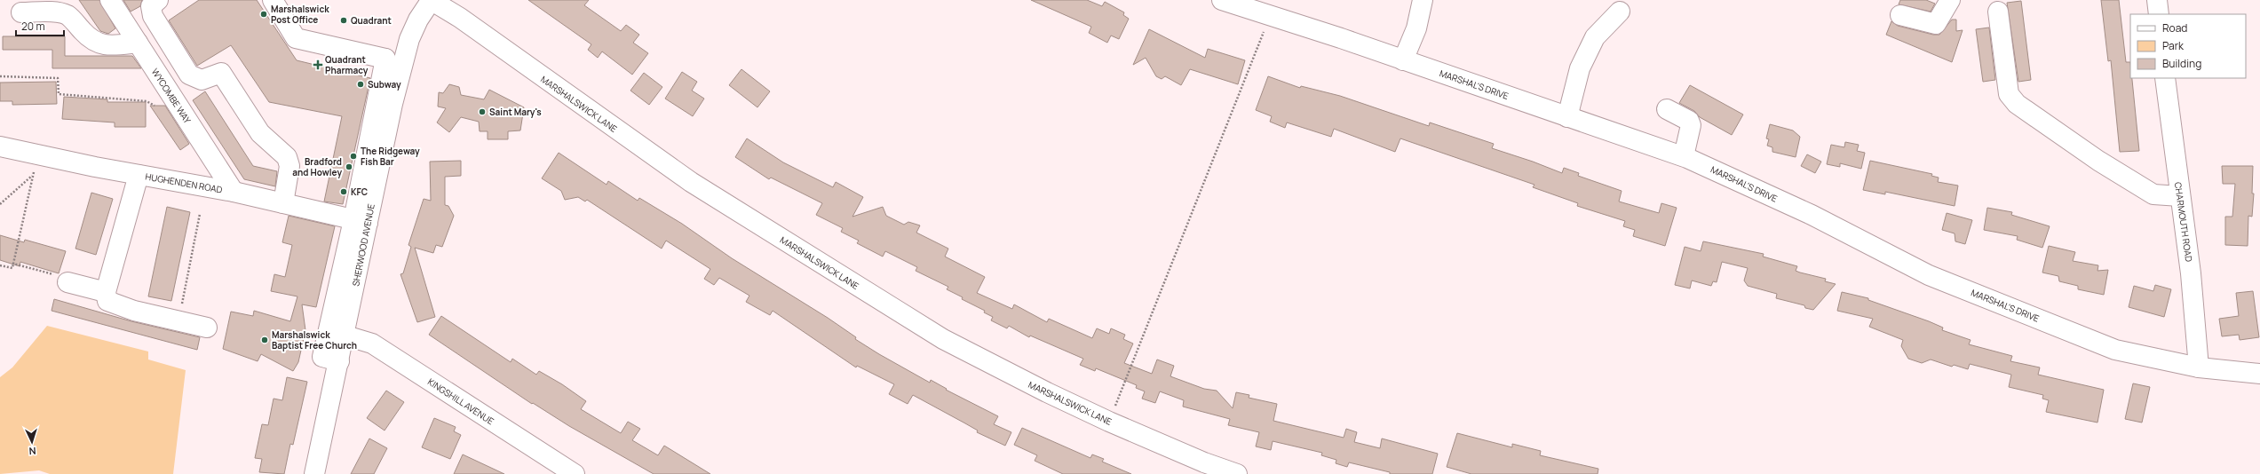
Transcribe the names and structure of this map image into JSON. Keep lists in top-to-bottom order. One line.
{"streets":{"street":["MARSHAL'S DRIVE","WYCOMBE WAY","MARSHALSWICK LANE","HUGHENDEN ROAD","CHARMOUTH ROAD","SHERWOOD AVENUE","KINGSHILL AVENUE"]},"crossings":[["MARSHAL'S DRIVE","CHARMOUTH ROAD"],["WYCOMBE WAY","HUGHENDEN ROAD"],["MARSHALSWICK LANE","SHERWOOD AVENUE"],["HUGHENDEN ROAD","SHERWOOD AVENUE"],["SHERWOOD AVENUE","KINGSHILL AVENUE"]],"places":{"other":["Marshalswick Post Office","Quadrant","Subway","Saint Mary's","The Ridgeway Fish Bar","Bradford and Howley","KFC","Marshalswick Baptist Free Church"],"health":["Quadrant Pharmacy"]},"legend":["Road","Park","Building"],"scale_bar":"20 m","north":"bottom"}
